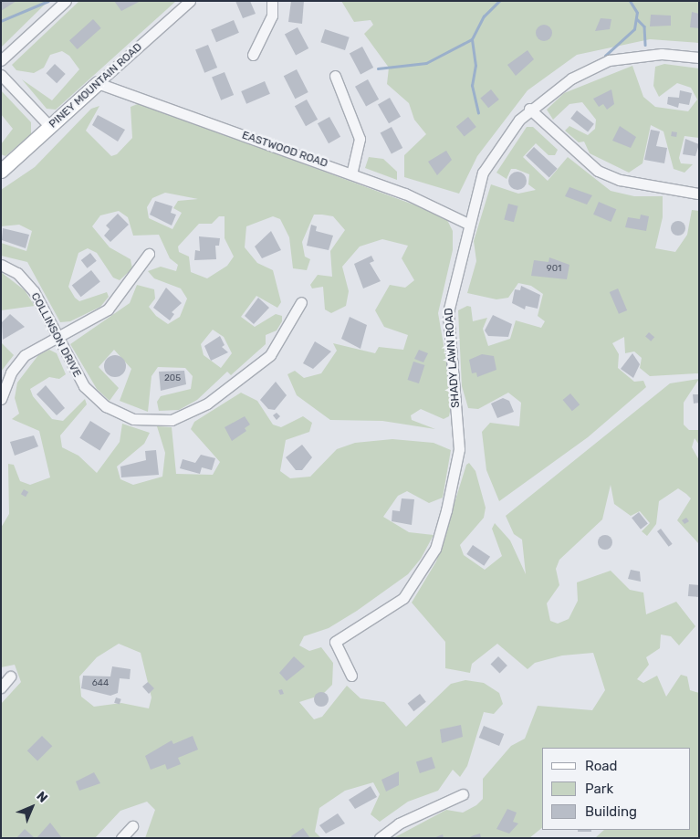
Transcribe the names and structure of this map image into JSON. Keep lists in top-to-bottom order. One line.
{"streets":{"street":["PINEY MOUNTAIN ROAD","EASTWOOD ROAD","COLLINSON DRIVE","SHADY LAWN ROAD"]},"crossings":[["PINEY MOUNTAIN ROAD","EASTWOOD ROAD"],["EASTWOOD ROAD","SHADY LAWN ROAD"]],"house_numbers":["901","205","644"],"legend":["Road","Park","Building"],"north":"top right"}
